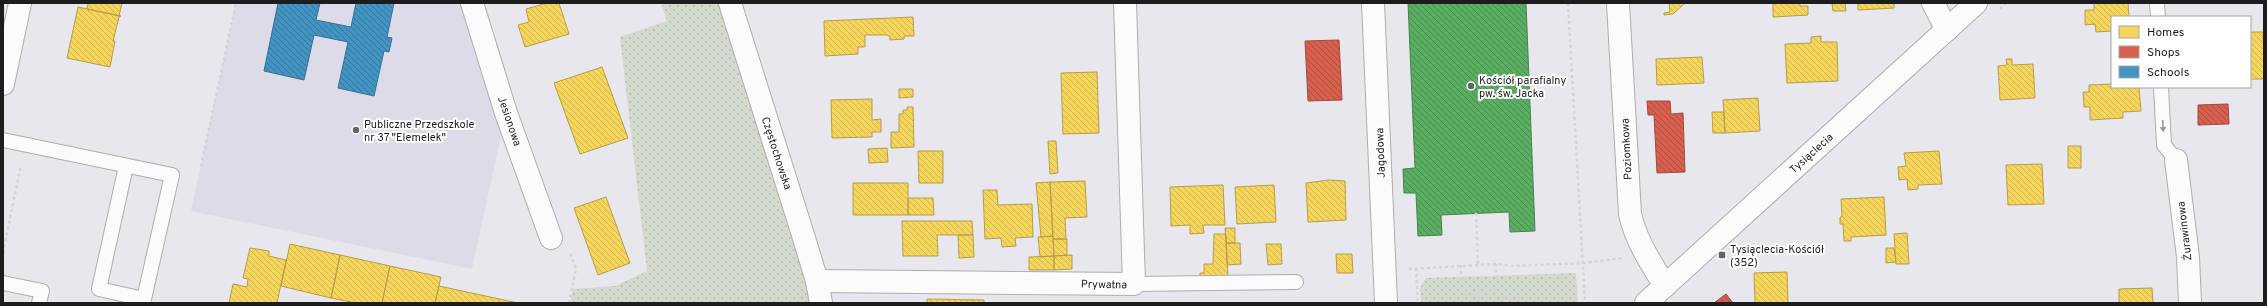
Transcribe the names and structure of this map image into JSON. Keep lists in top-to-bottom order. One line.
{"streets":{"street":["Jesionowa","Poziomkowa","Częstochowska","Jagodowa","Tysiąclecia","Żurawinowa","Prywatna"]},"crossings":[["Poziomkowa","Tysiąclecia"],["Częstochowska","Prywatna"]],"places":{"other":["Kościół parafialny pw. św. Jacka","Publiczne Przedszkole nr 37 \"Elemelek\""],"transit":["Tysiąclecia-Kościół (352)"]},"legend":["Homes","Shops","Schools"]}
